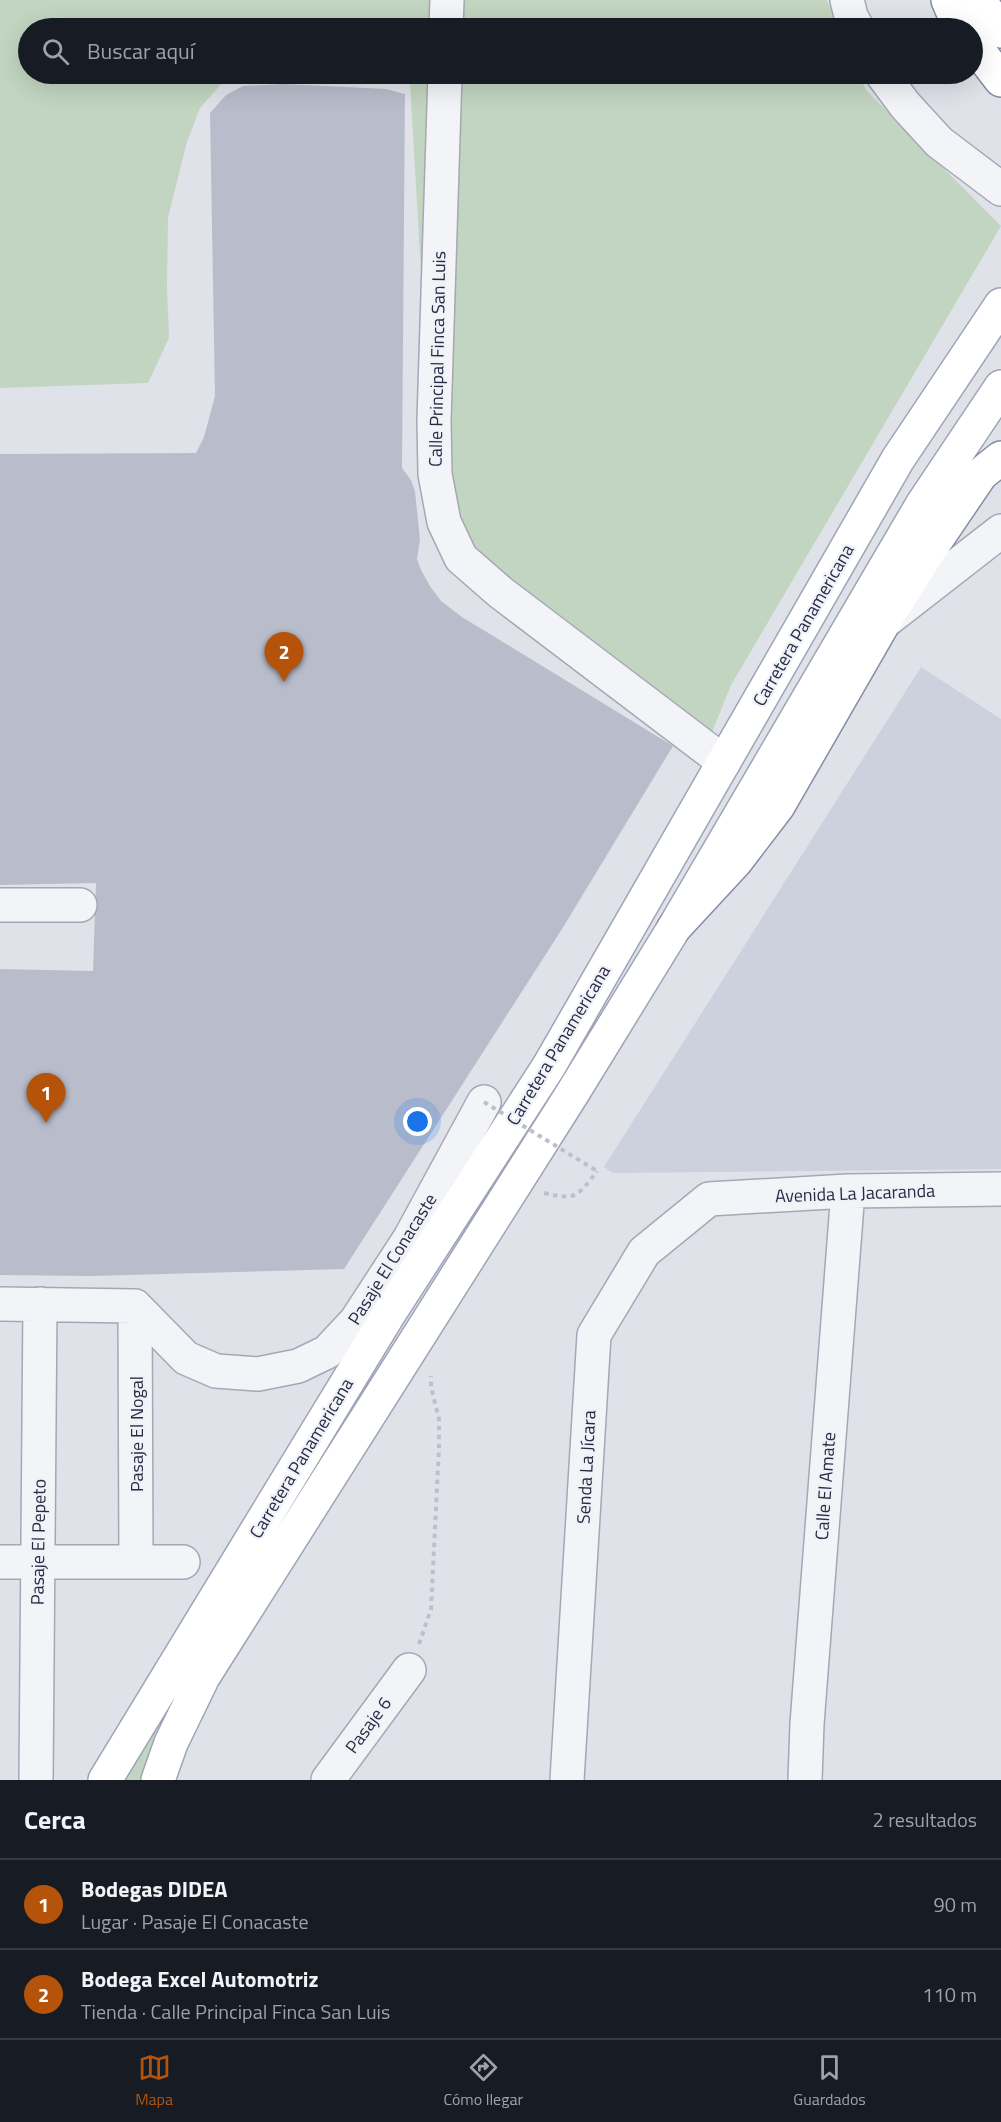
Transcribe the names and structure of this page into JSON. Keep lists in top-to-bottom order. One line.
{"streets":{"main road":["Carretera Panamericana"],"street":["Calle Principal Finca San Luis","Avenida La Jacaranda","Pasaje El Conacaste","Pasaje El Nogal","Senda La Jícara","Calle El Amate","Pasaje El Pepeto","Pasaje 6"]},"crossings":[["Calle Principal Finca San Luis","Carretera Panamericana"],["Avenida La Jacaranda","Senda La Jícara"],["Avenida La Jacaranda","Calle El Amate"],["Pasaje El Conacaste","Pasaje El Nogal"]],"page":{"search":"Buscar aquí","pins":["2","1"],"heading":["Cerca","2 resultados"],"list":[{"mark":"1","name":"Bodegas DIDEA","note":"Lugar · Pasaje El Conacaste","value":"90 m"},{"mark":"2","name":"Bodega Excel Automotriz","note":"Tienda · Calle Principal Finca San Luis","value":"110 m"}],"nav":["Mapa","Cómo llegar","Guardados"]}}
